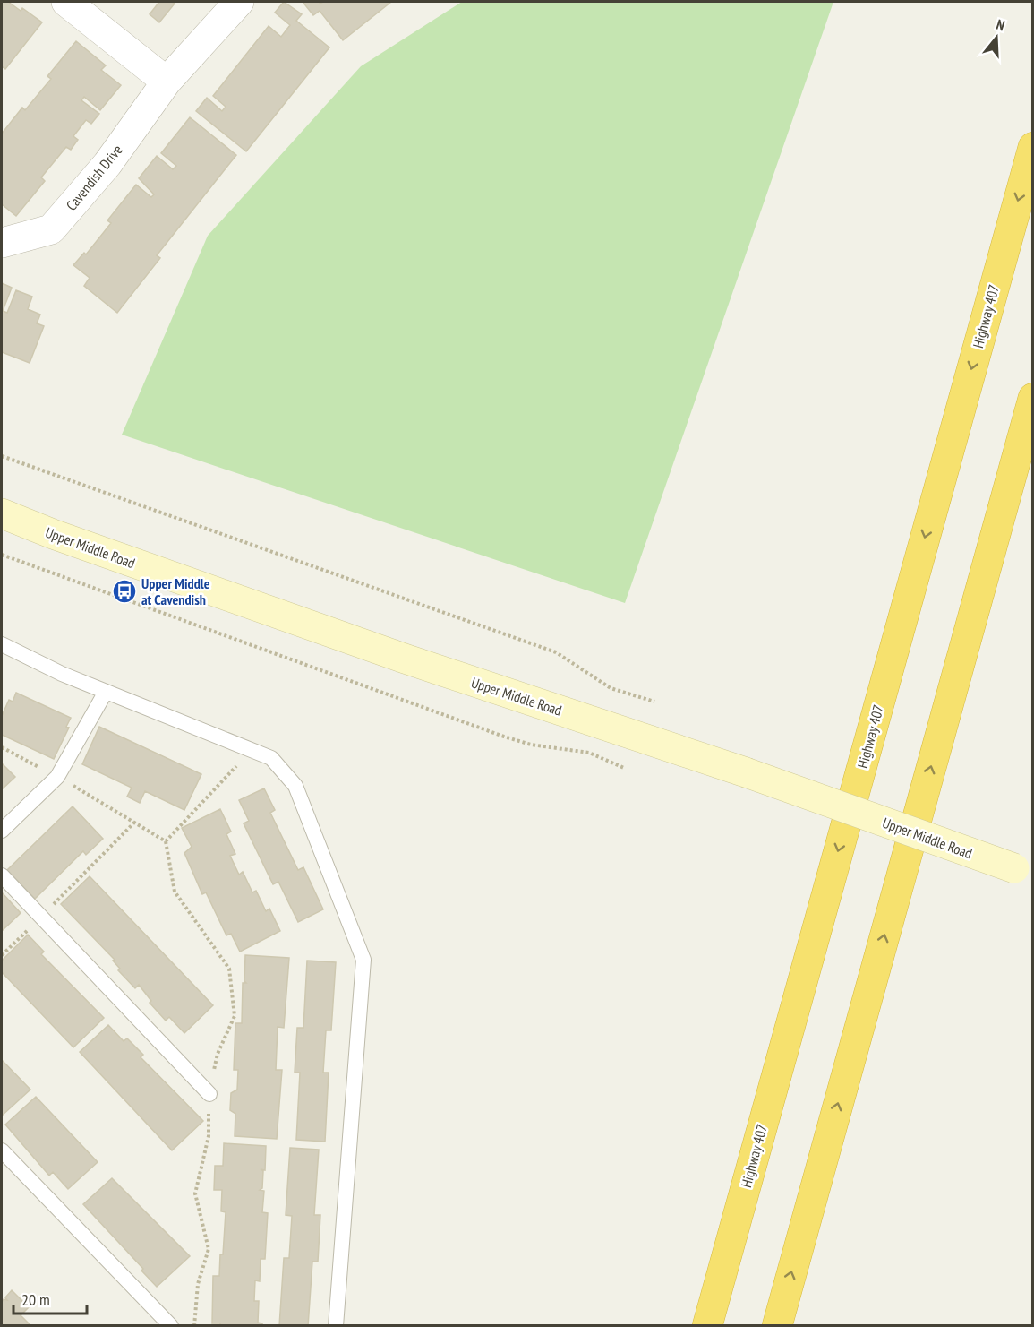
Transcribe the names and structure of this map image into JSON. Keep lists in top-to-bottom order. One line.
{"streets":{"highway":["Highway 407"],"main road":["Upper Middle Road"],"street":["Cavendish Drive"]},"places":{"bus stop":["Upper Middle at Cavendish"]},"scale_bar":"20 m","north":"top"}
